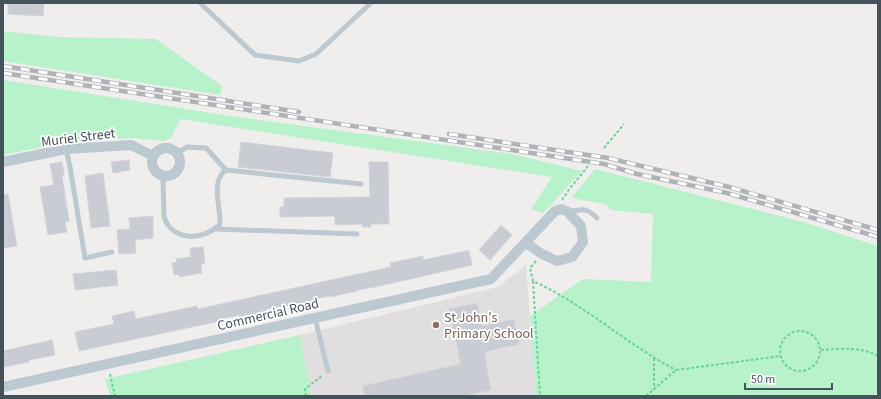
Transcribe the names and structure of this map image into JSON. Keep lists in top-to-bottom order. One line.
{"streets":{"street":["Muriel Street","Commercial Road"]},"places":["St John's Primary School"],"scale_bar":"50 m"}
